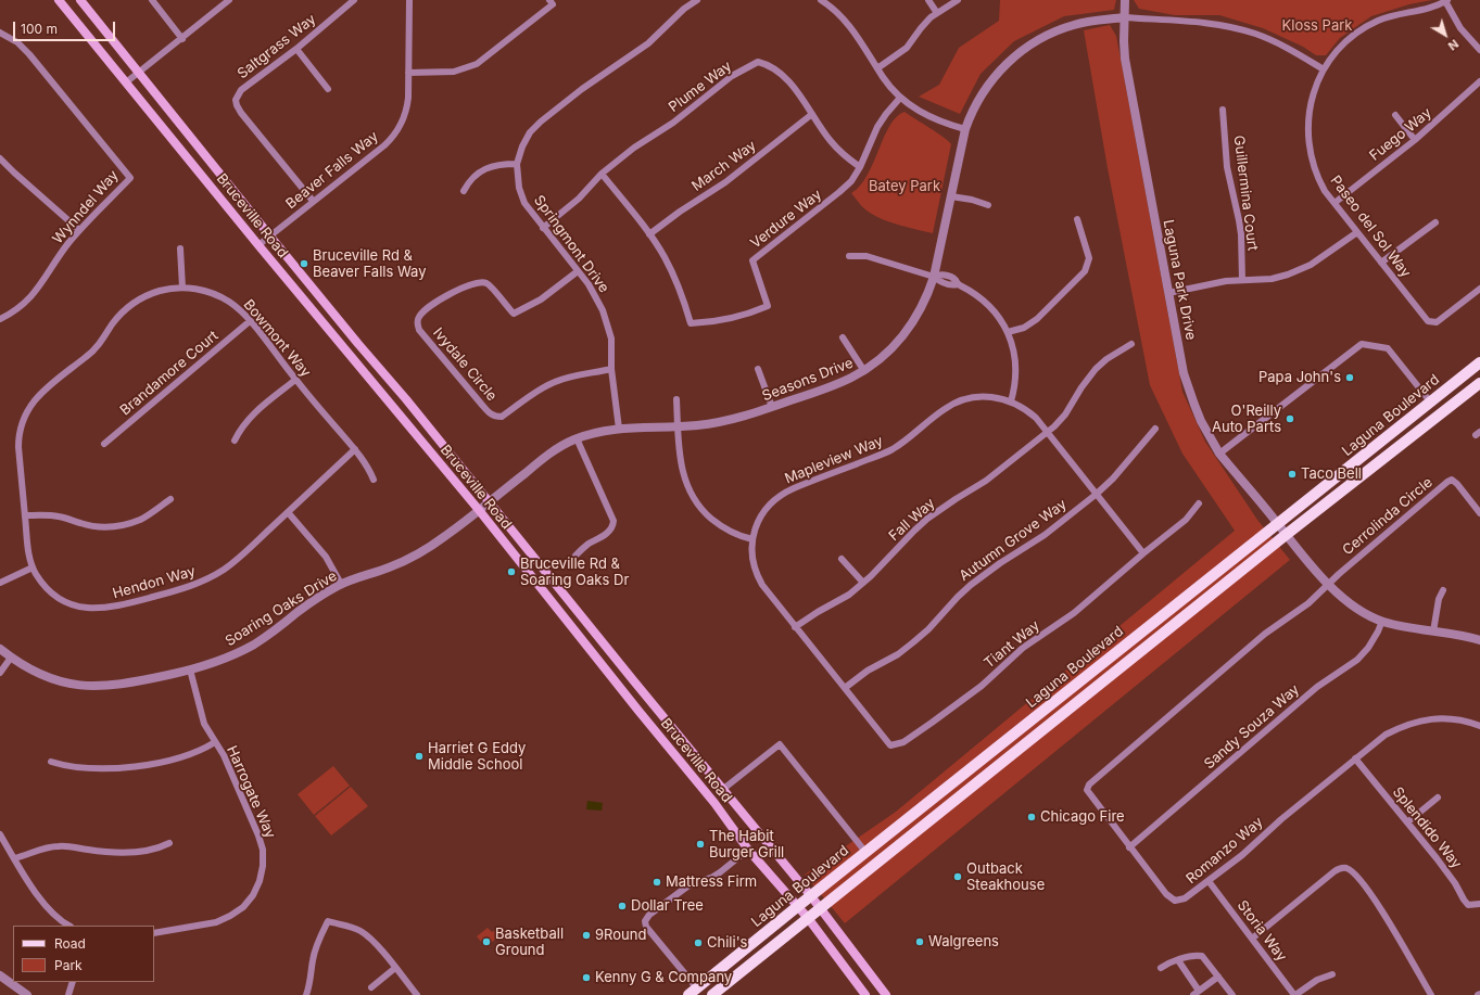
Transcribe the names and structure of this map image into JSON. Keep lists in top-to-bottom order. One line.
{"streets":{"main road":["Bruceville Road","Laguna Boulevard"],"street":["Saltgrass Way","Plume Way","Fuego Way","March Way","Beaver Falls Way","Guillermina Court","Wynndel Way","Verdure Way","Paseo del Sol Way","Springmont Drive","Laguna Park Drive","Bowmont Way","Ivydale Circle","Brandamore Court","Seasons Drive","Mapleview Way","Cerrolinda Circle","Fall Way","Autumn Grove Way","Hendon Way","Soaring Oaks Drive","Tiant Way","Sandy Souza Way","Harrogate Way","Splendido Way","Romanzo Way","Storia Way"]},"crossings":[["Saltgrass Way","Beaver Falls Way"],["Plume Way","March Way"],["Plume Way","Verdure Way"],["Plume Way","Springmont Drive"],["Fuego Way","Paseo del Sol Way"],["March Way","Verdure Way"],["Beaver Falls Way","Bruceville Road"],["Bruceville Road","Seasons Drive"],["Bruceville Road","Laguna Boulevard"],["Bruceville Road","Soaring Oaks Drive"],["Springmont Drive","Ivydale Circle"],["Springmont Drive","Seasons Drive"],["Laguna Park Drive","Seasons Drive"],["Laguna Park Drive","Laguna Boulevard"],["Laguna Park Drive","Cerrolinda Circle"],["Laguna Park Drive","Sandy Souza Way"],["Laguna Park Drive","Romanzo Way"],["Bowmont Way","Brandamore Court"],["Bowmont Way","Hendon Way"],["Seasons Drive","Soaring Oaks Drive"],["Mapleview Way","Fall Way"],["Mapleview Way","Autumn Grove Way"],["Mapleview Way","Tiant Way"],["Cerrolinda Circle","Romanzo Way"],["Soaring Oaks Drive","Harrogate Way"],["Sandy Souza Way","Romanzo Way"],["Splendido Way","Romanzo Way"],["Romanzo Way","Storia Way"]],"parks":["Kloss Park","Batey Park"],"places":["Bruceville Rd & Beaver Falls Way","Papa John's","O'Reilly Auto Parts","Taco Bell","Bruceville Rd & Soaring Oaks Dr","Harriet G Eddy Middle School","Chicago Fire","The Habit Burger Grill","Outback Steakhouse","Mattress Firm","Dollar Tree","9Round","Basketball Ground","Walgreens","Chili's","Kenny G & Company"],"legend":["Road","Park"],"scale_bar":"100 m","north":"bottom right"}
